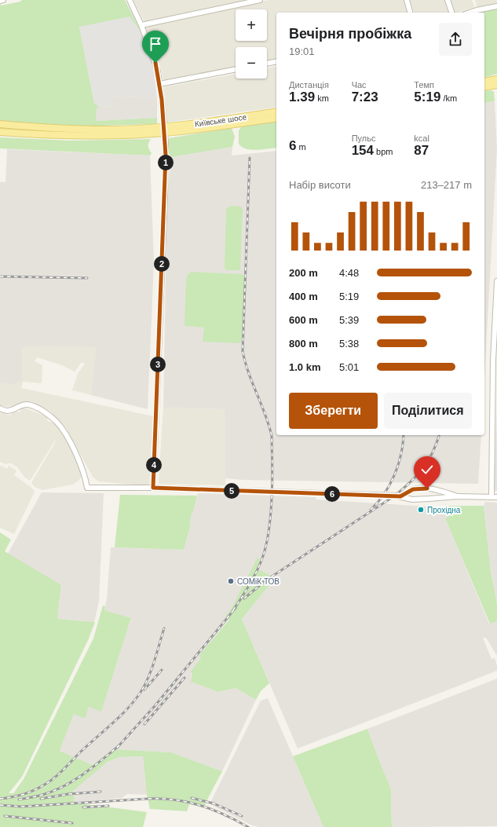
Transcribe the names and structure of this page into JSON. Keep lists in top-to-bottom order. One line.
{"streets":{"main road":["Київське шосе"]},"places":["Прохідна","СОМіК ТОВ"],"page":{"map_buttons":["+","−"],"heading":["Вечірня пробіжка","19:01"],"stats":[["Дистанція","1.39 km"],["Час","7:23"],["Темп","5:19 /km"],["6 m"],["Пульс","154 bpm"],["kcal","87"]],"pins":["1","2","3","4","5","6"],"chart":["Набір висоти","213–217 m"],"list":[{"name":"200 m","note":"4:48"},{"name":"400 m","note":"5:19"},{"name":"600 m","note":"5:39"},{"name":"800 m","note":"5:38"},{"name":"1.0 km","note":"5:01"}],"buttons":["Зберегти","Поділитися"]}}
